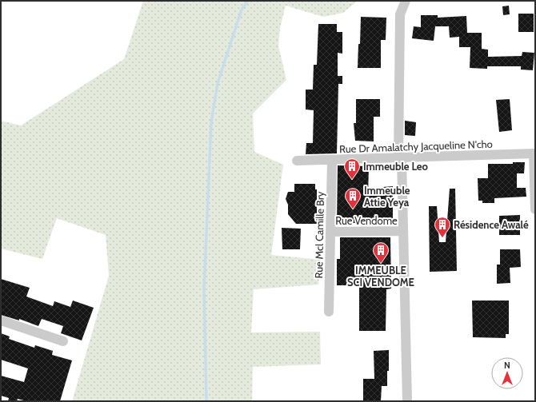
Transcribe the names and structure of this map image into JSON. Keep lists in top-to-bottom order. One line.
{"streets":{"street":["Rue Dr Amalatchy Jacqueline N'cho","Rue Vendome","Rue Mcl Camille Bry"]},"crossings":[["Rue Dr Amalatchy Jacqueline N'cho","Rue Mcl Camille Bry"],["Rue Vendome","Rue Mcl Camille Bry"]],"places":{"building":["Immeuble Leo","Immeuble Attie Yeya","Résidence Awalé","IMMEUBLE SCI VENDOME"]},"north":"top"}
